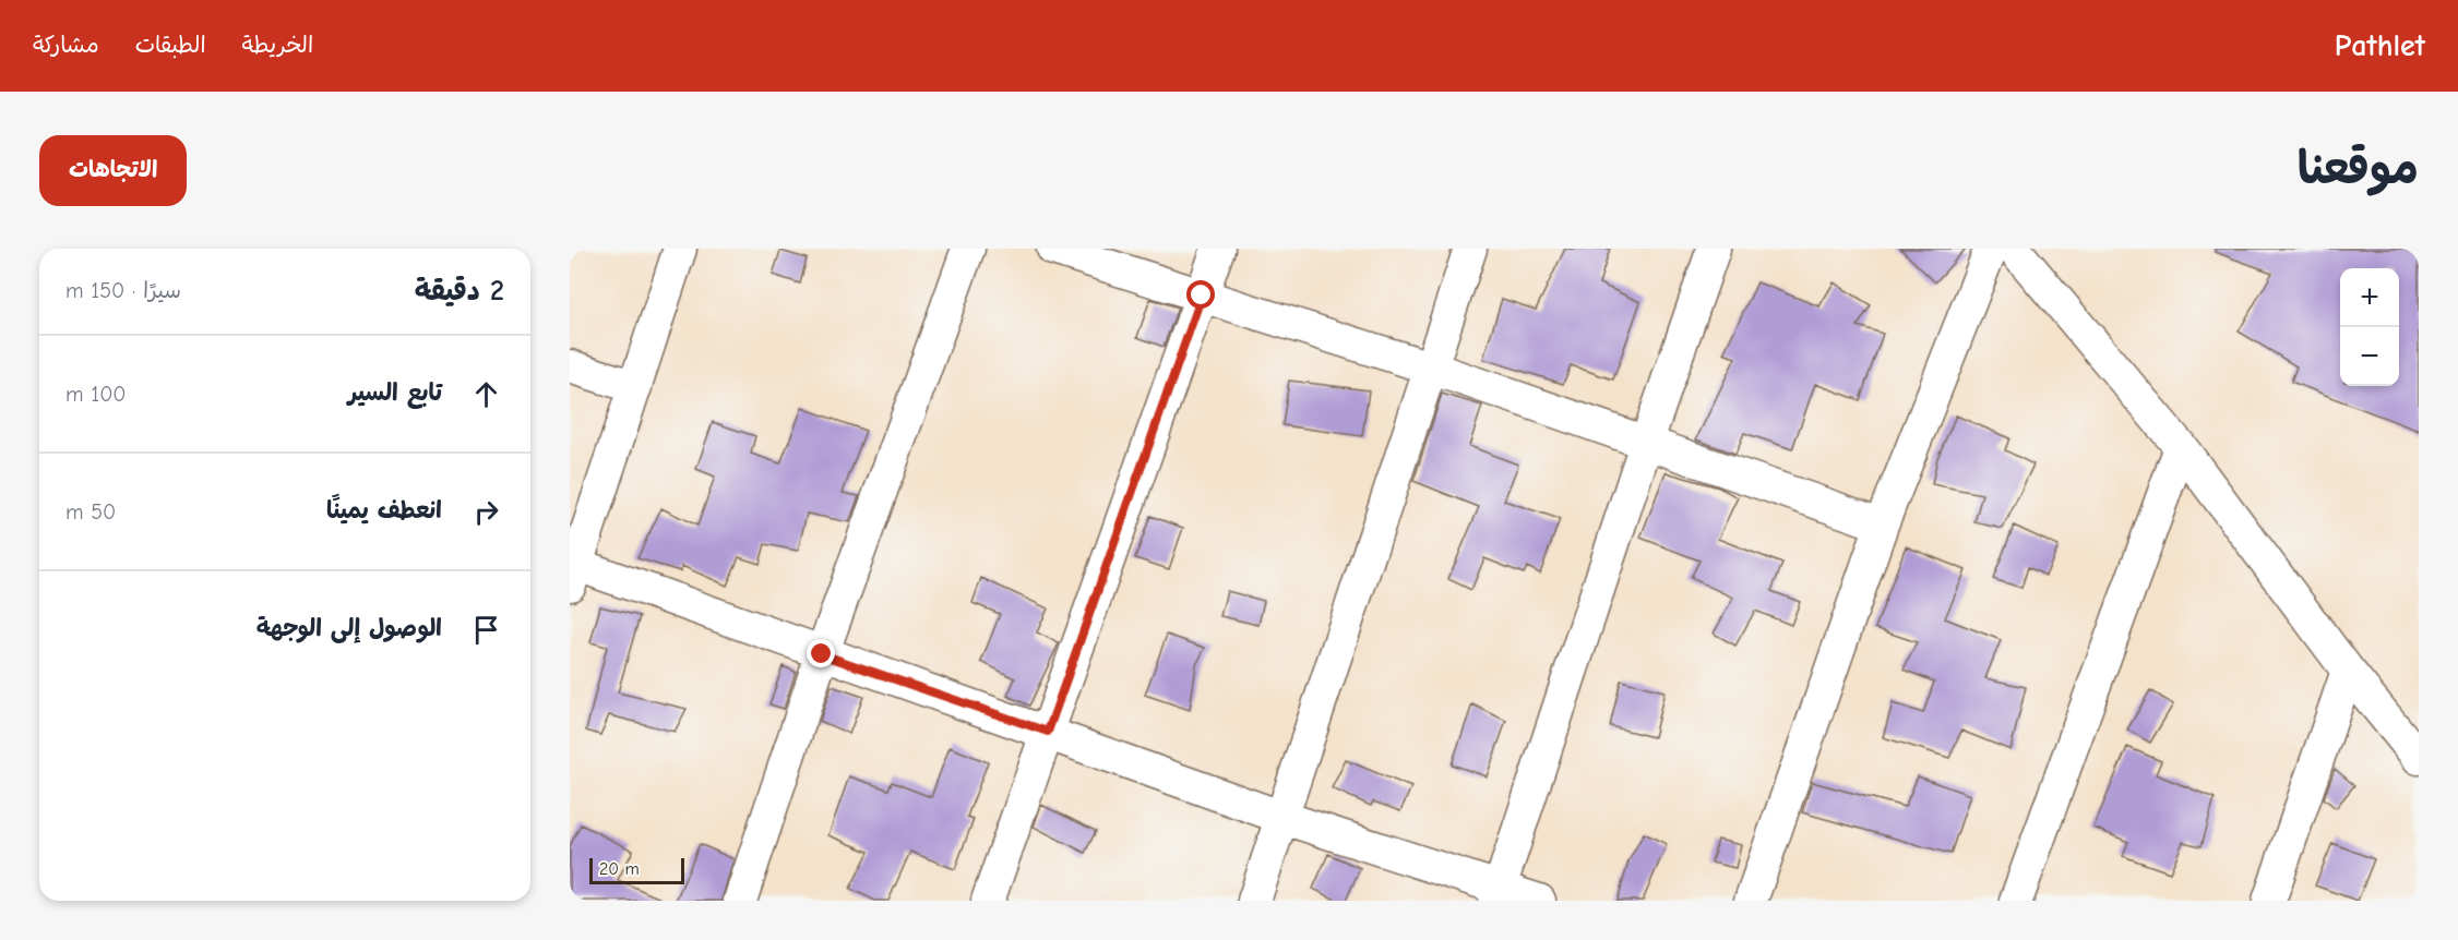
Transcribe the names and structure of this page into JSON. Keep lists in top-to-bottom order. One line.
{"scale_bar":"20 m","page":{"header":"Pathlet","nav":["الخريطة","الطبقات","مشاركة"],"title":"موقعنا","buttons":"الاتجاهات","heading":["2 دقيقة","سيرًا · 150 m"],"map_buttons":["+","−"],"list":[["تابع السير","100 m"],["انعطف يمينًا","50 m"],"الوصول إلى الوجهة"],"scale":"20 m"}}
